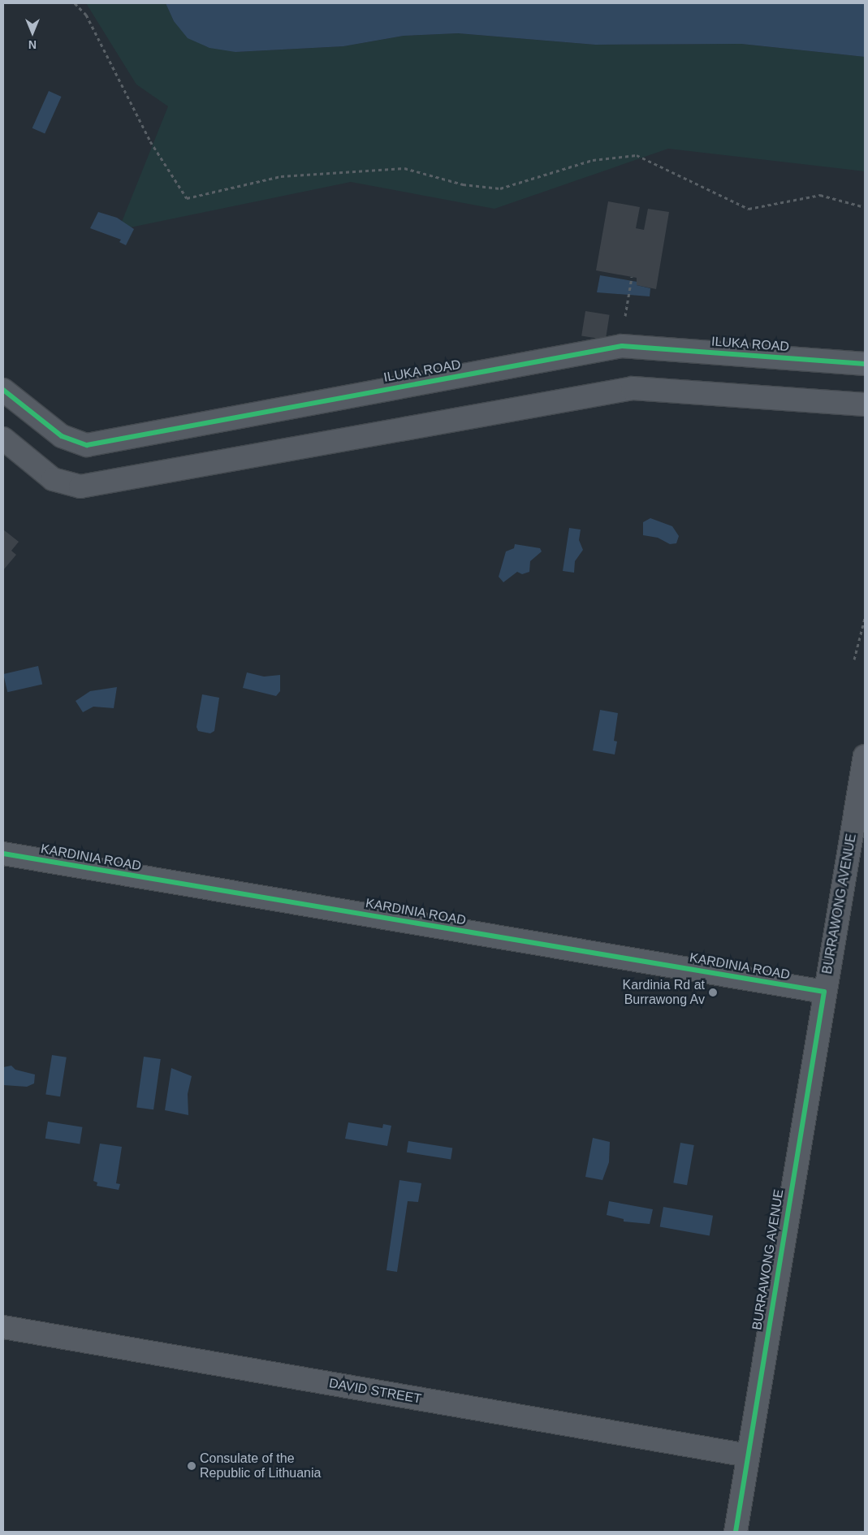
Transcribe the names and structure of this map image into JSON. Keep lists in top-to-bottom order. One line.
{"streets":{"street":["ILUKA ROAD","KARDINIA ROAD","BURRAWONG AVENUE","DAVID STREET"]},"crossings":[["KARDINIA ROAD","BURRAWONG AVENUE"],["BURRAWONG AVENUE","DAVID STREET"]],"places":["Kardinia Rd at Burrawong Av","Consulate of the Republic of Lithuania"],"north":"bottom"}
